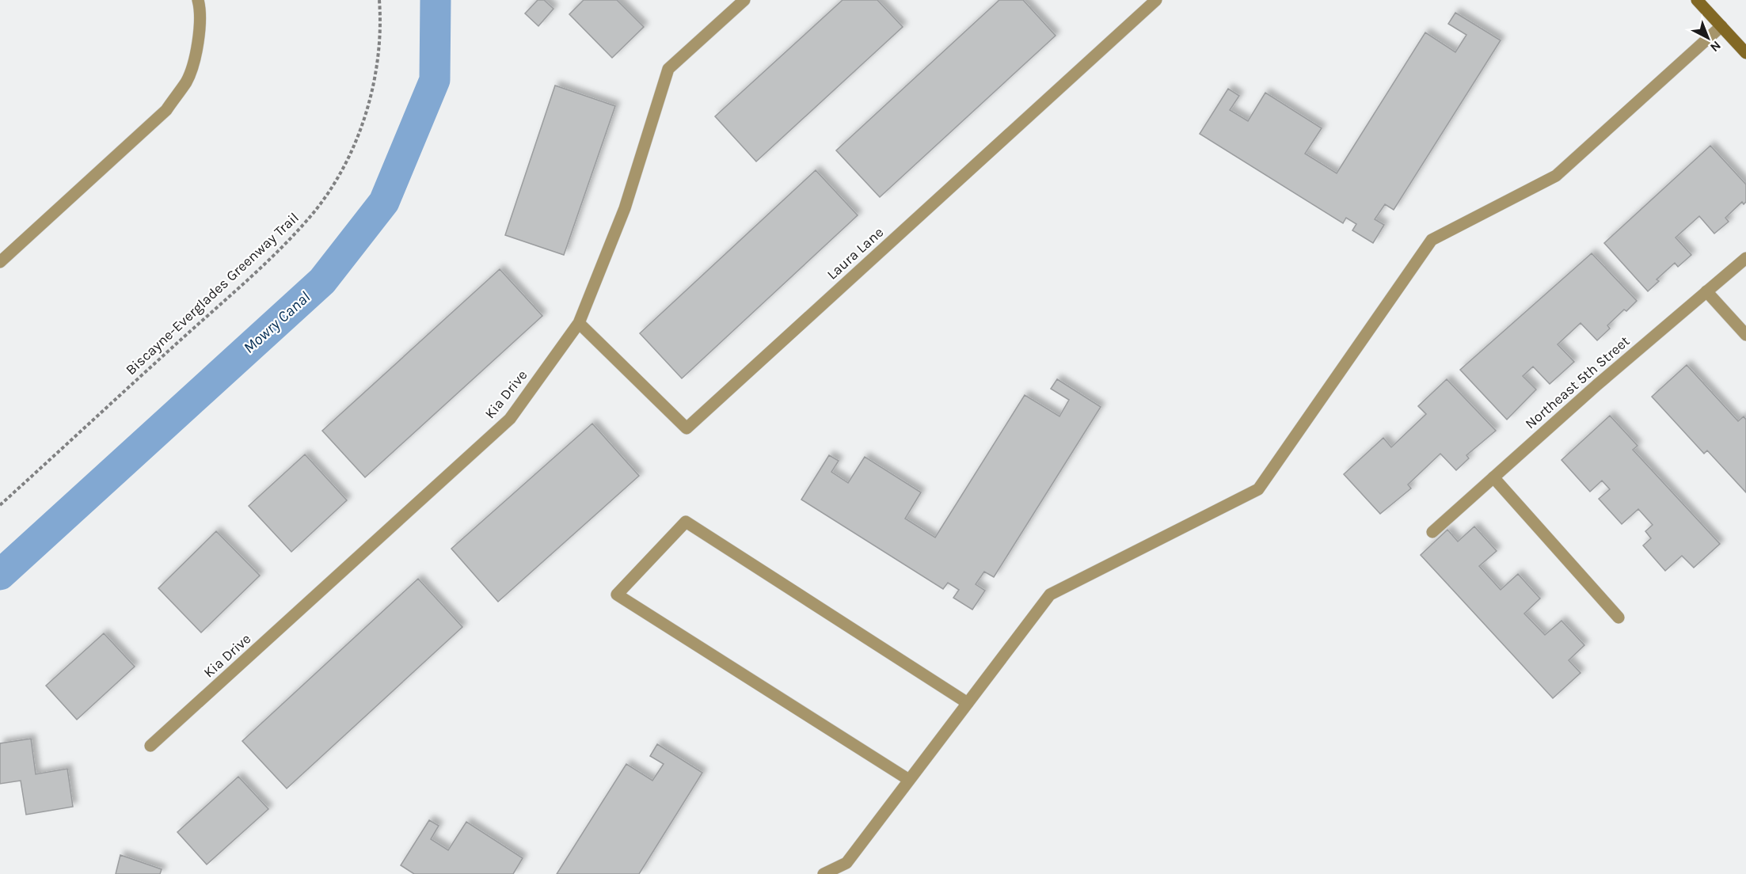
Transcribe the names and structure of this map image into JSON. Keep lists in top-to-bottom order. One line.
{"streets":{"street":["Laura Lane","Northeast 5th Street","Kia Drive"],"path":["Biscayne-Everglades Greenway Trail"]},"crossings":[["Laura Lane","Kia Drive"]],"water":["Mowry Canal"],"north":"bottom right"}
